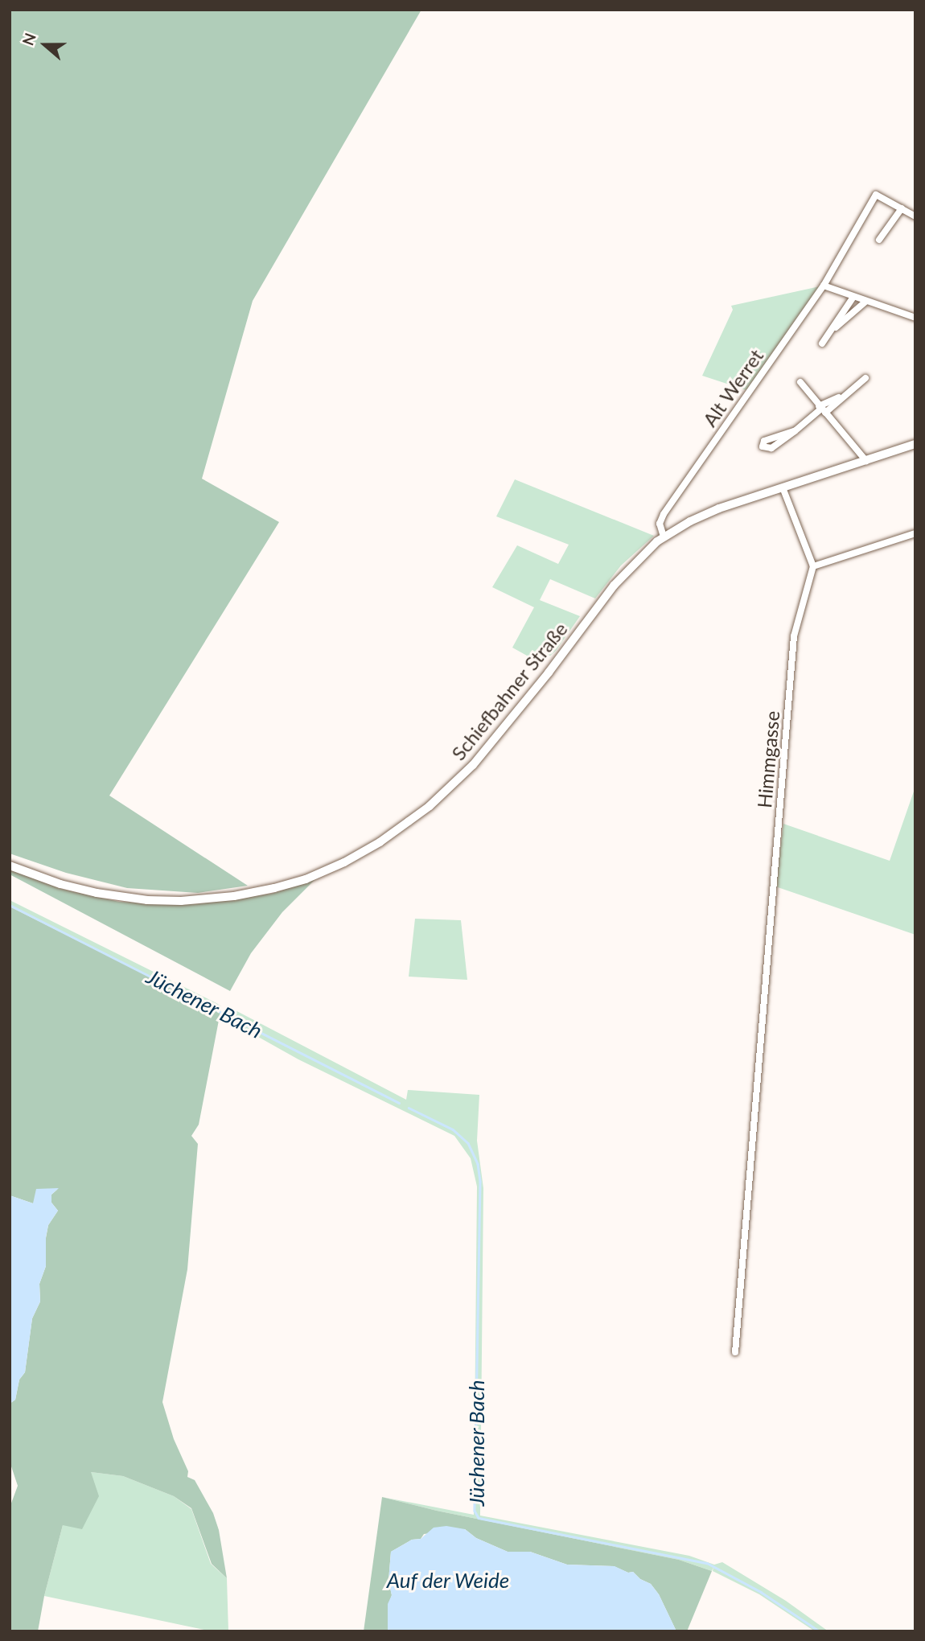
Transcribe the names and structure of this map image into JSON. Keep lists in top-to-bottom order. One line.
{"streets":{"street":["Alt Werret","Schiefbahner Straße","Himmgasse"]},"crossings":[["Alt Werret","Schiefbahner Straße"]],"water":["Jüchener Bach","Auf der Weide"],"north":"left"}
